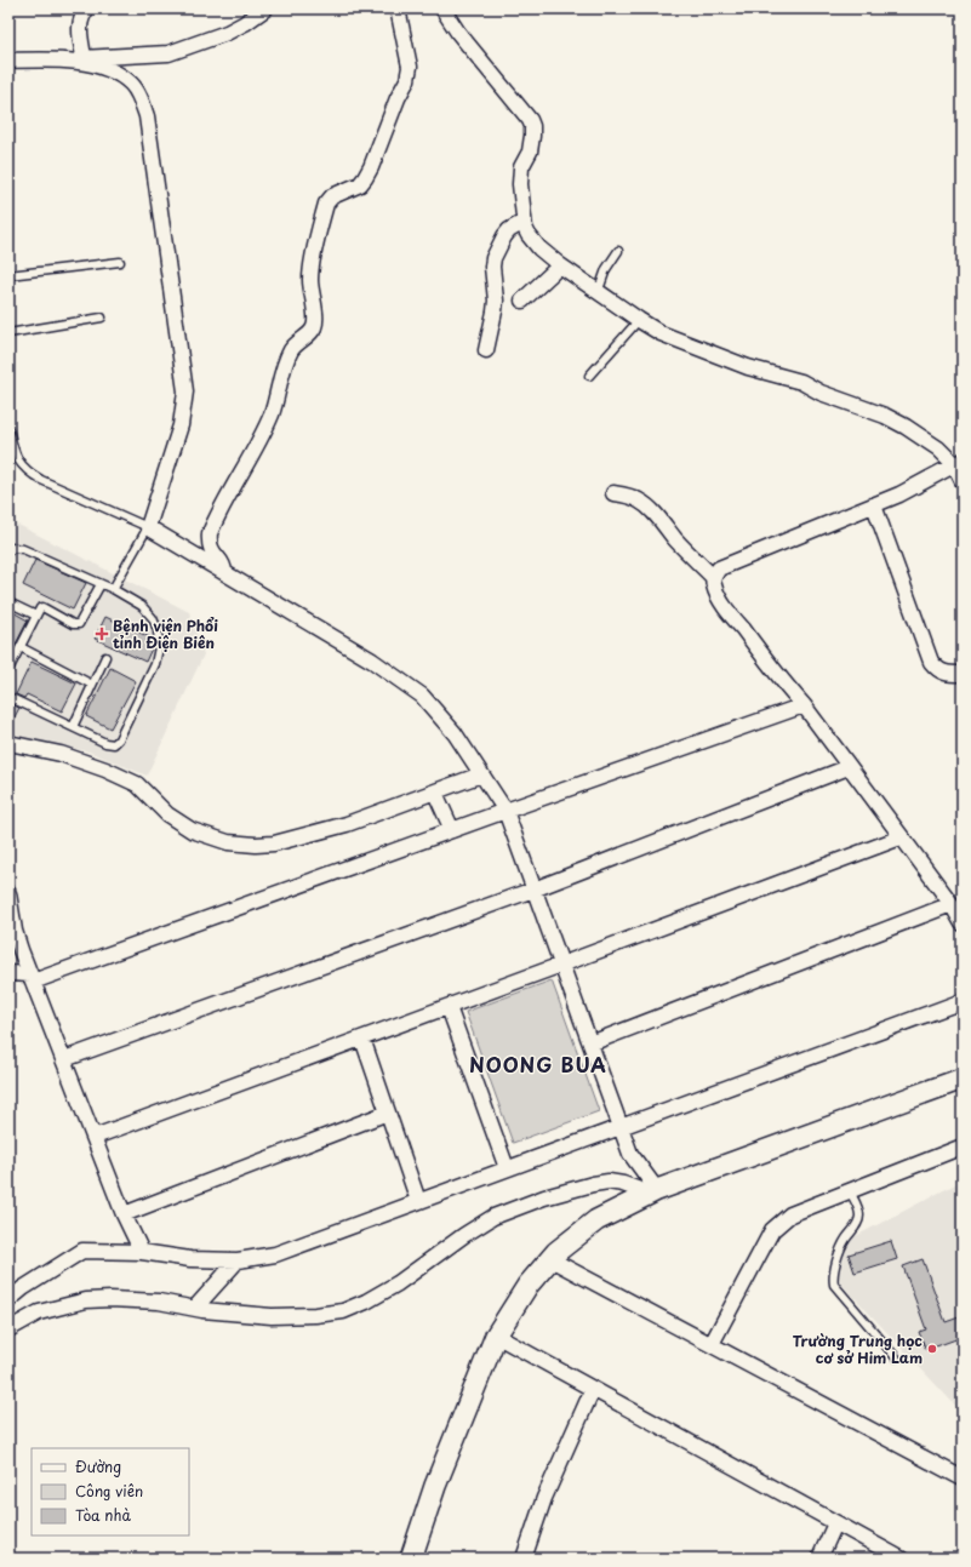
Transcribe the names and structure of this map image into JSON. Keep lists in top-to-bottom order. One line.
{"districts":["NOONG BUA"],"places":{"health":["Bệnh viện Phổi tỉnh Điện Biên"],"other":["Trường Trung học cơ sở Him Lam"]},"legend":["Đường","Công viên","Tòa nhà"]}
